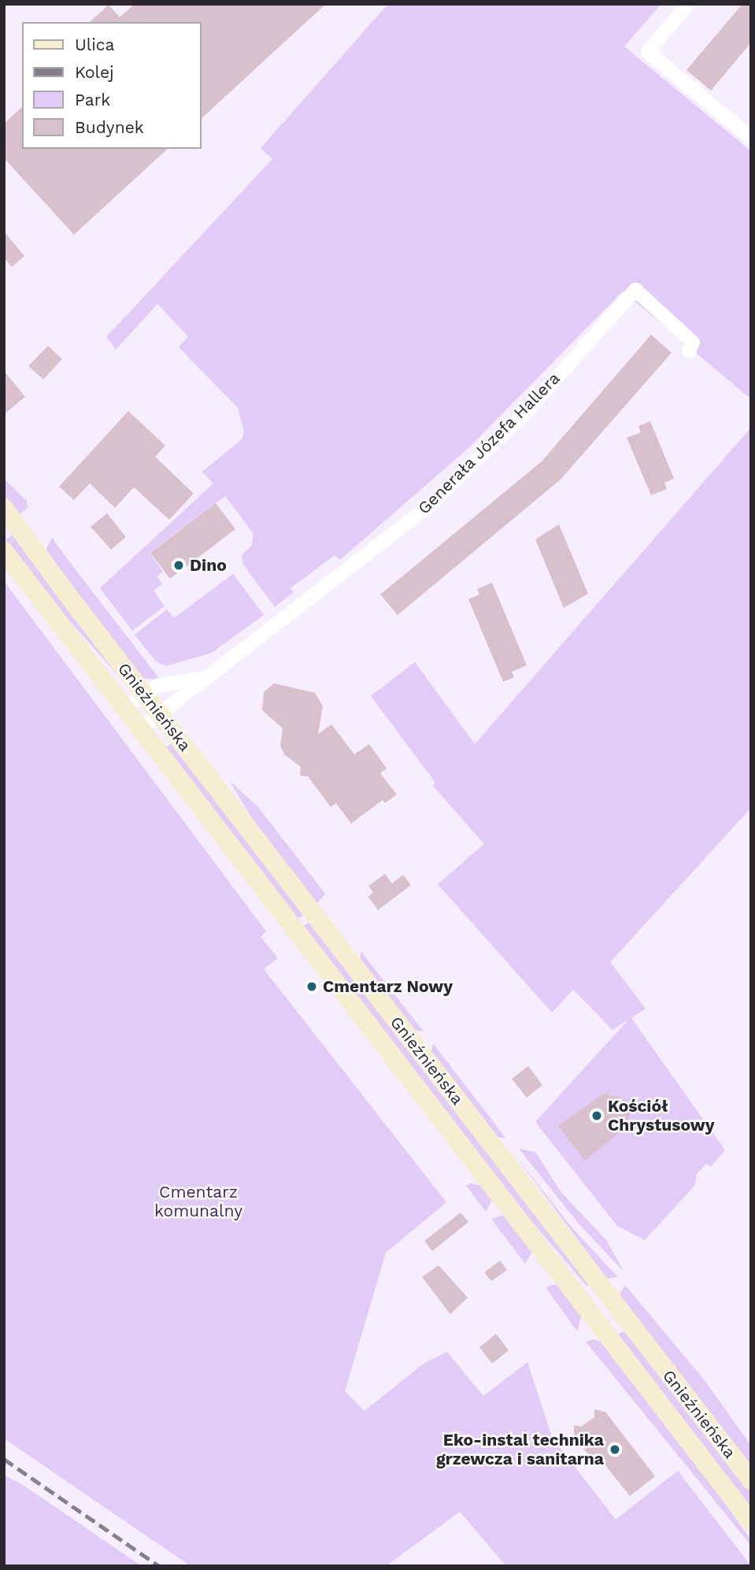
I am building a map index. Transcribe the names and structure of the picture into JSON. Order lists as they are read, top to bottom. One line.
{"streets":{"main road":["Gnieźnieńska"],"street":["Generała Józefa Hallera"]},"crossings":[["Generała Józefa Hallera","Gnieźnieńska"]],"parks":["Cmentarz komunalny"],"places":["Dino","Cmentarz Nowy","Kościół Chrystusowy","Eko-instal technika grzewcza i sanitarna"],"legend":["Ulica","Kolej","Park","Budynek"]}
